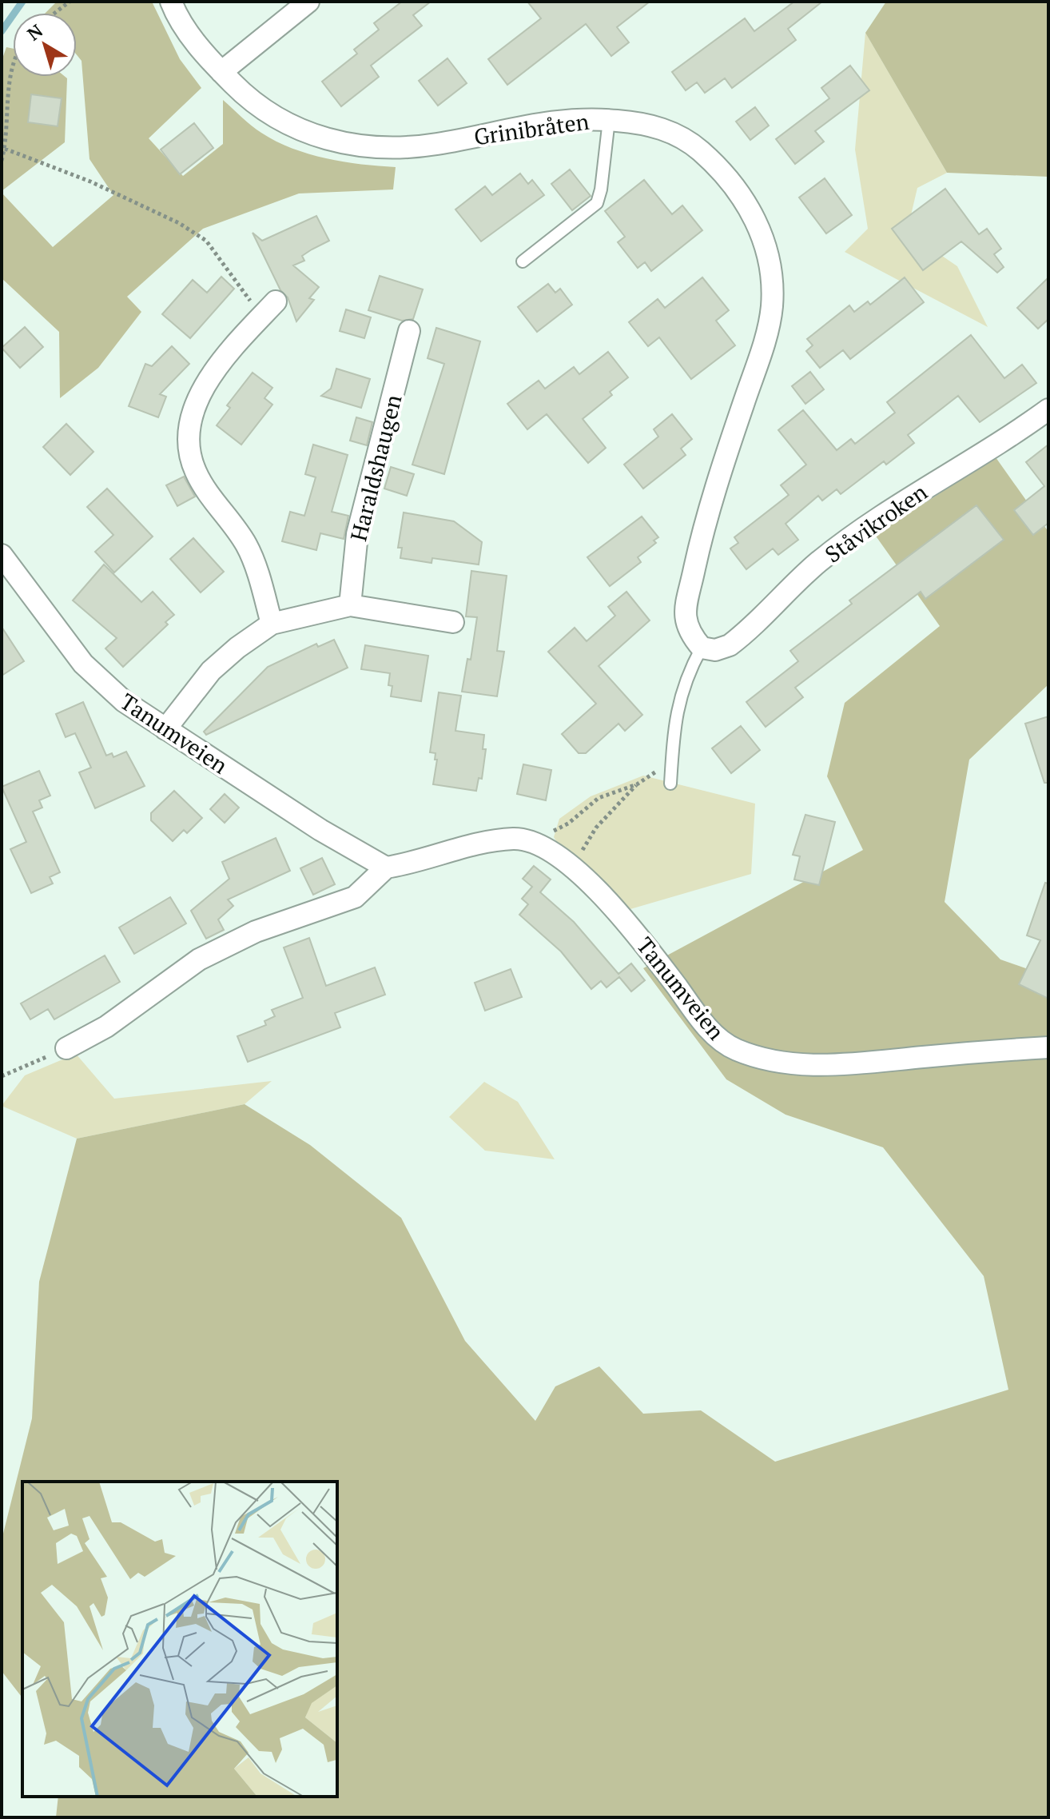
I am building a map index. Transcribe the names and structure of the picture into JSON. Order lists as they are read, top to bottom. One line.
{"streets":{"street":["Grinibråten","Haraldshaugen","Ståvikroken","Tanumveien"]},"crossings":[["Grinibråten","Ståvikroken"]],"north":"top left"}
